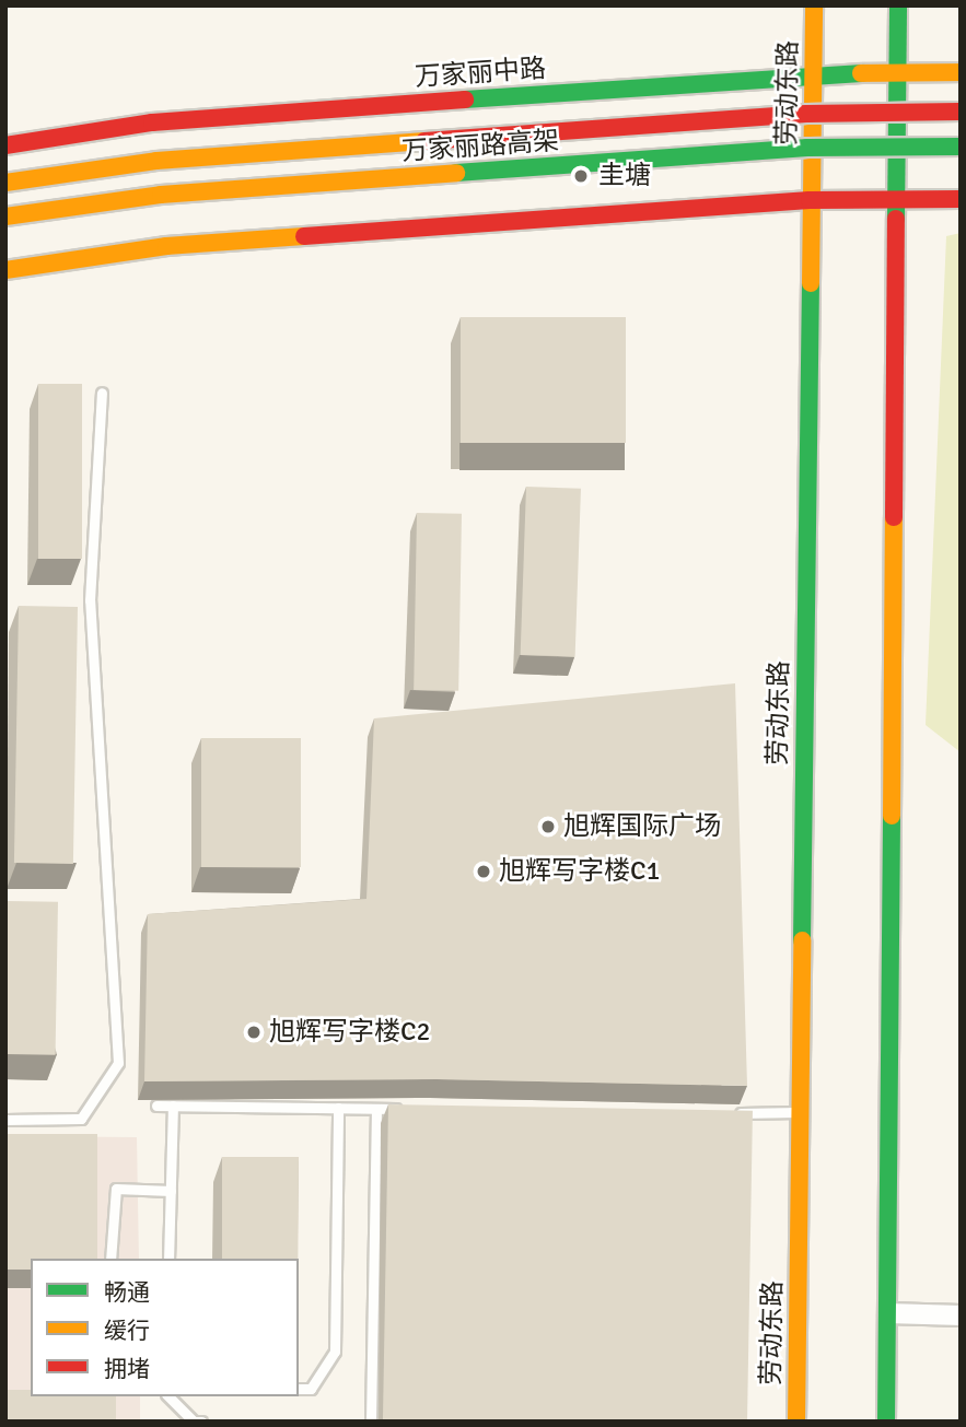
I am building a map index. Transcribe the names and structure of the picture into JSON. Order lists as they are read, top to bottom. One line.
{"streets":{"main road":["万家丽中路","劳动东路","万家丽路高架"]},"crossings":[["万家丽中路","劳动东路"]],"places":["圭塘","旭辉国际广场","旭辉写字楼C1","旭辉写字楼C2"],"legend":["畅通","缓行","拥堵"]}
